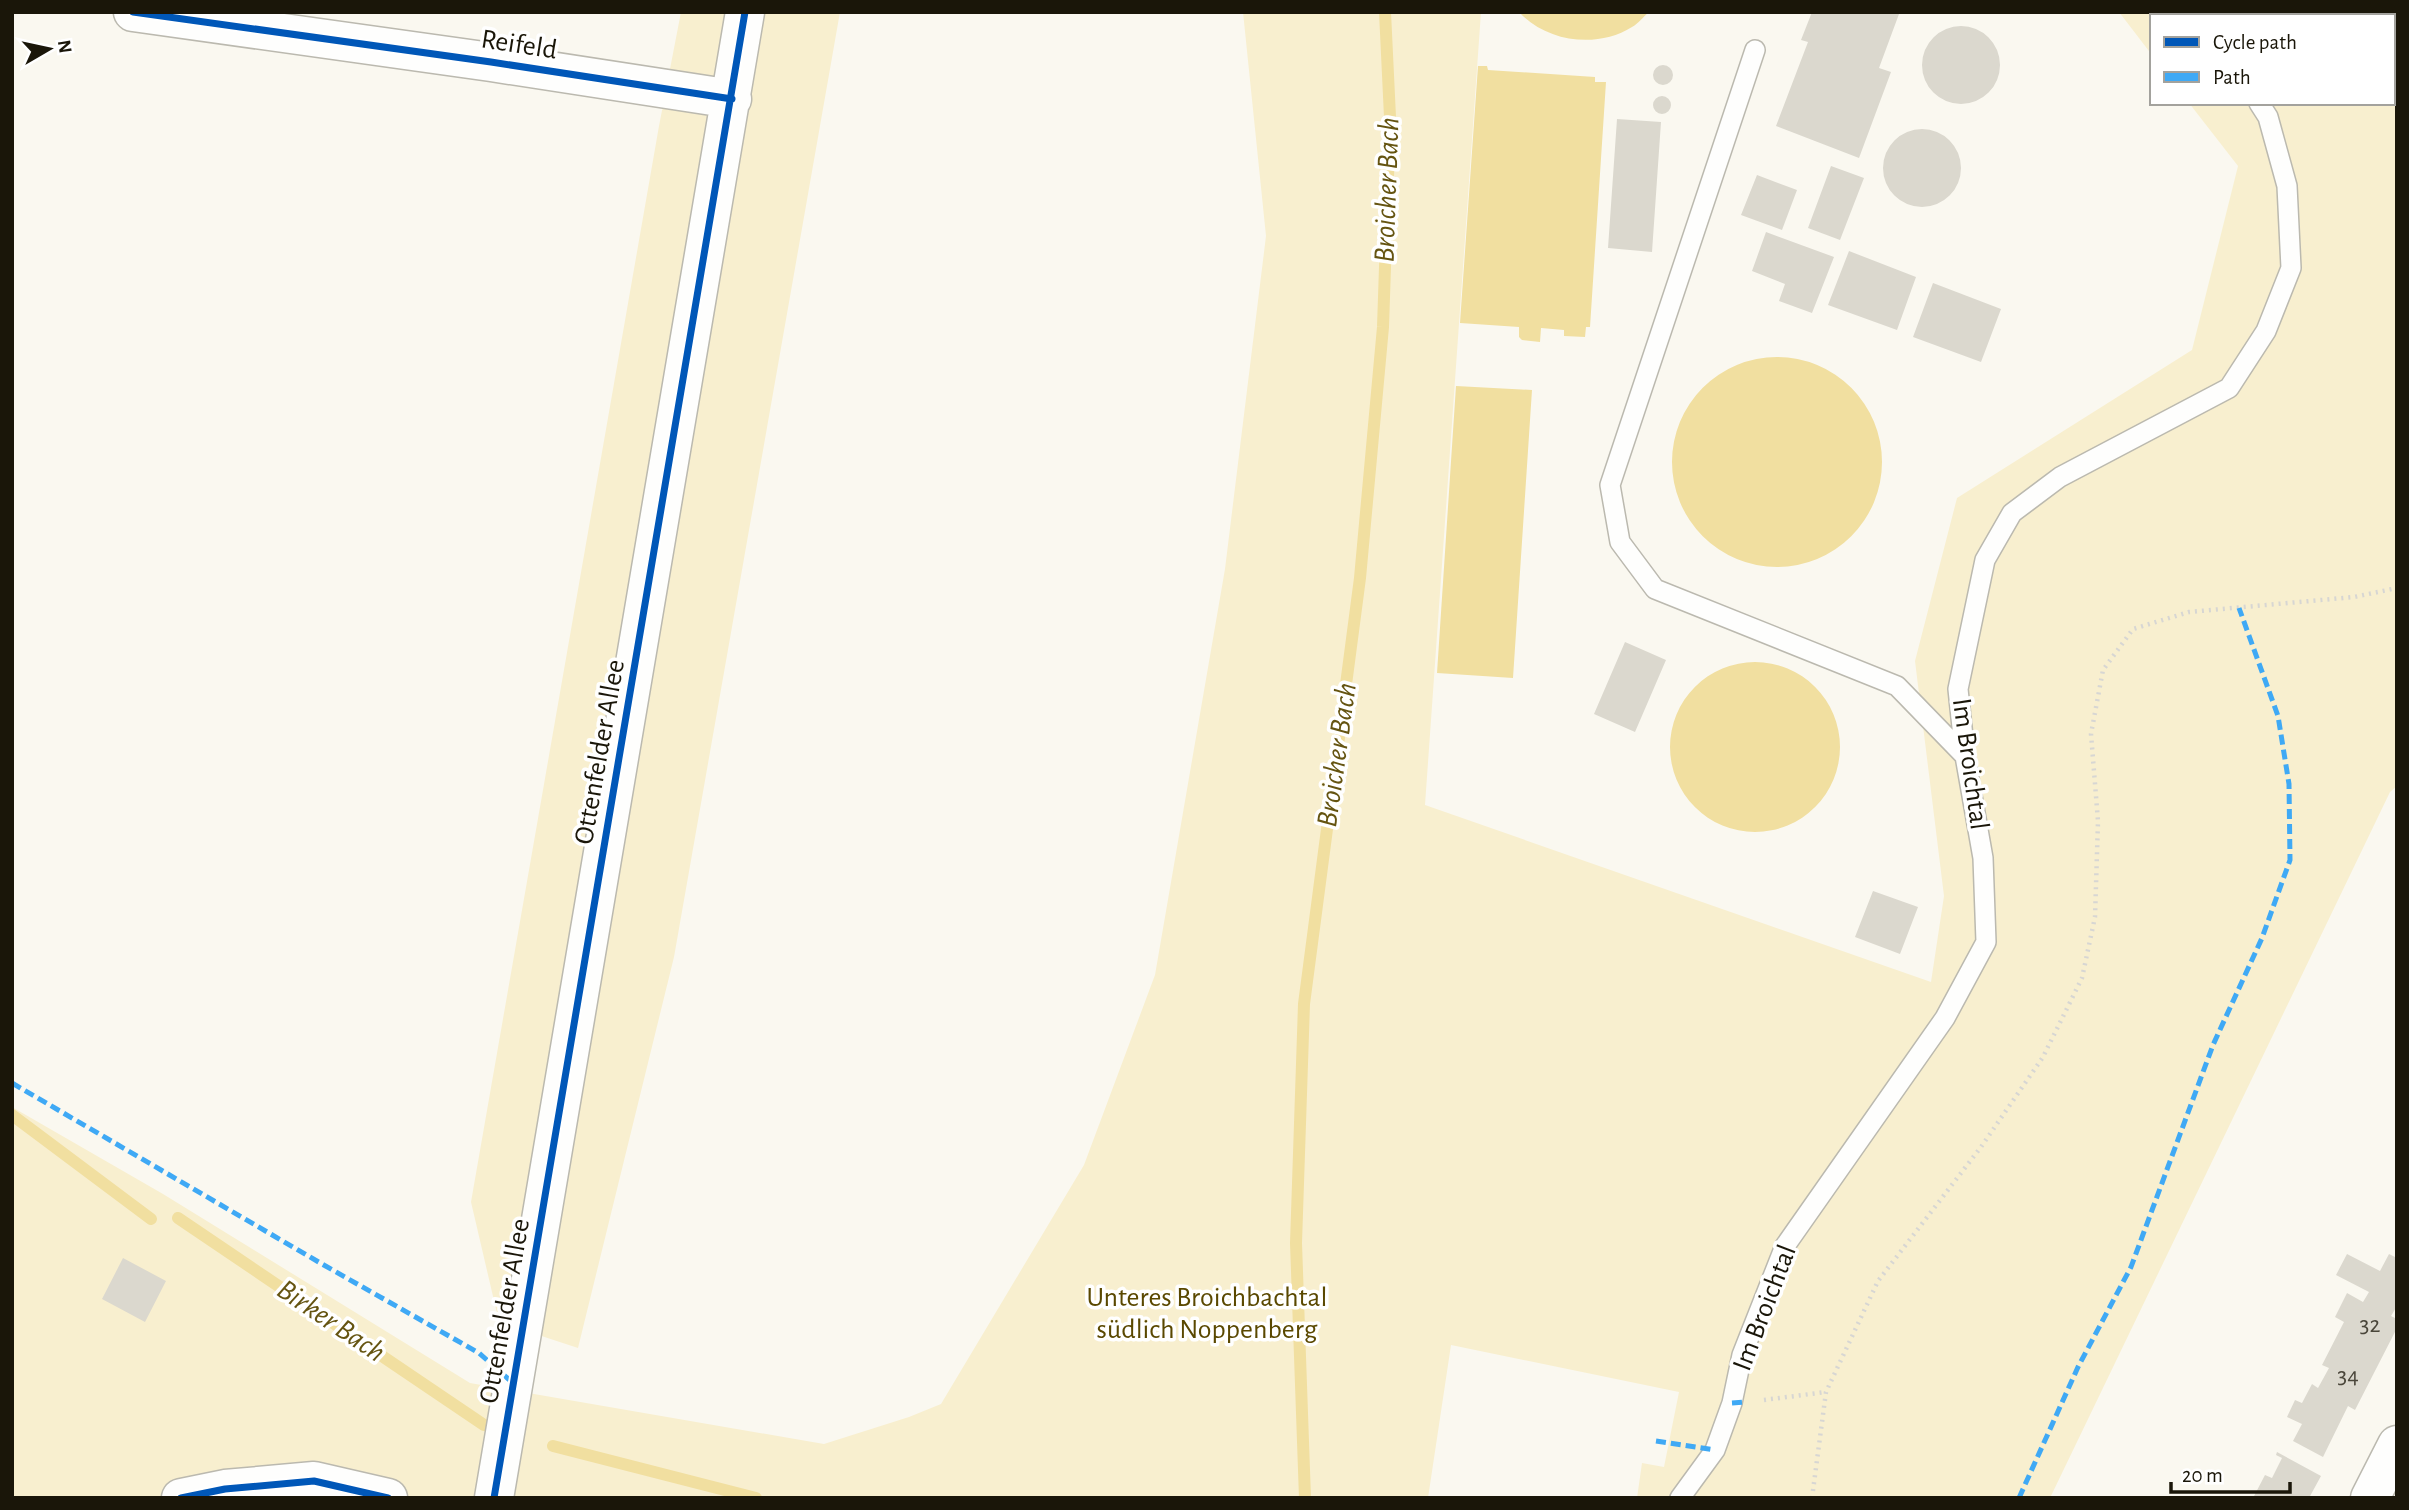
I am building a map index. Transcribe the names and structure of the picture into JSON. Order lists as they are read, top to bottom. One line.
{"streets":{"street":["Reifeld","Ottenfelder Allee"],"lane":["Im Broichtal"]},"crossings":[["Reifeld","Ottenfelder Allee"]],"water":["Broicher Bach","Birker Bach"],"parks":["Unteres Broichbachtal südlich Noppenberg"],"house_numbers":["32","34"],"legend":["Cycle path","Path"],"scale_bar":"20 m","north":"right"}
